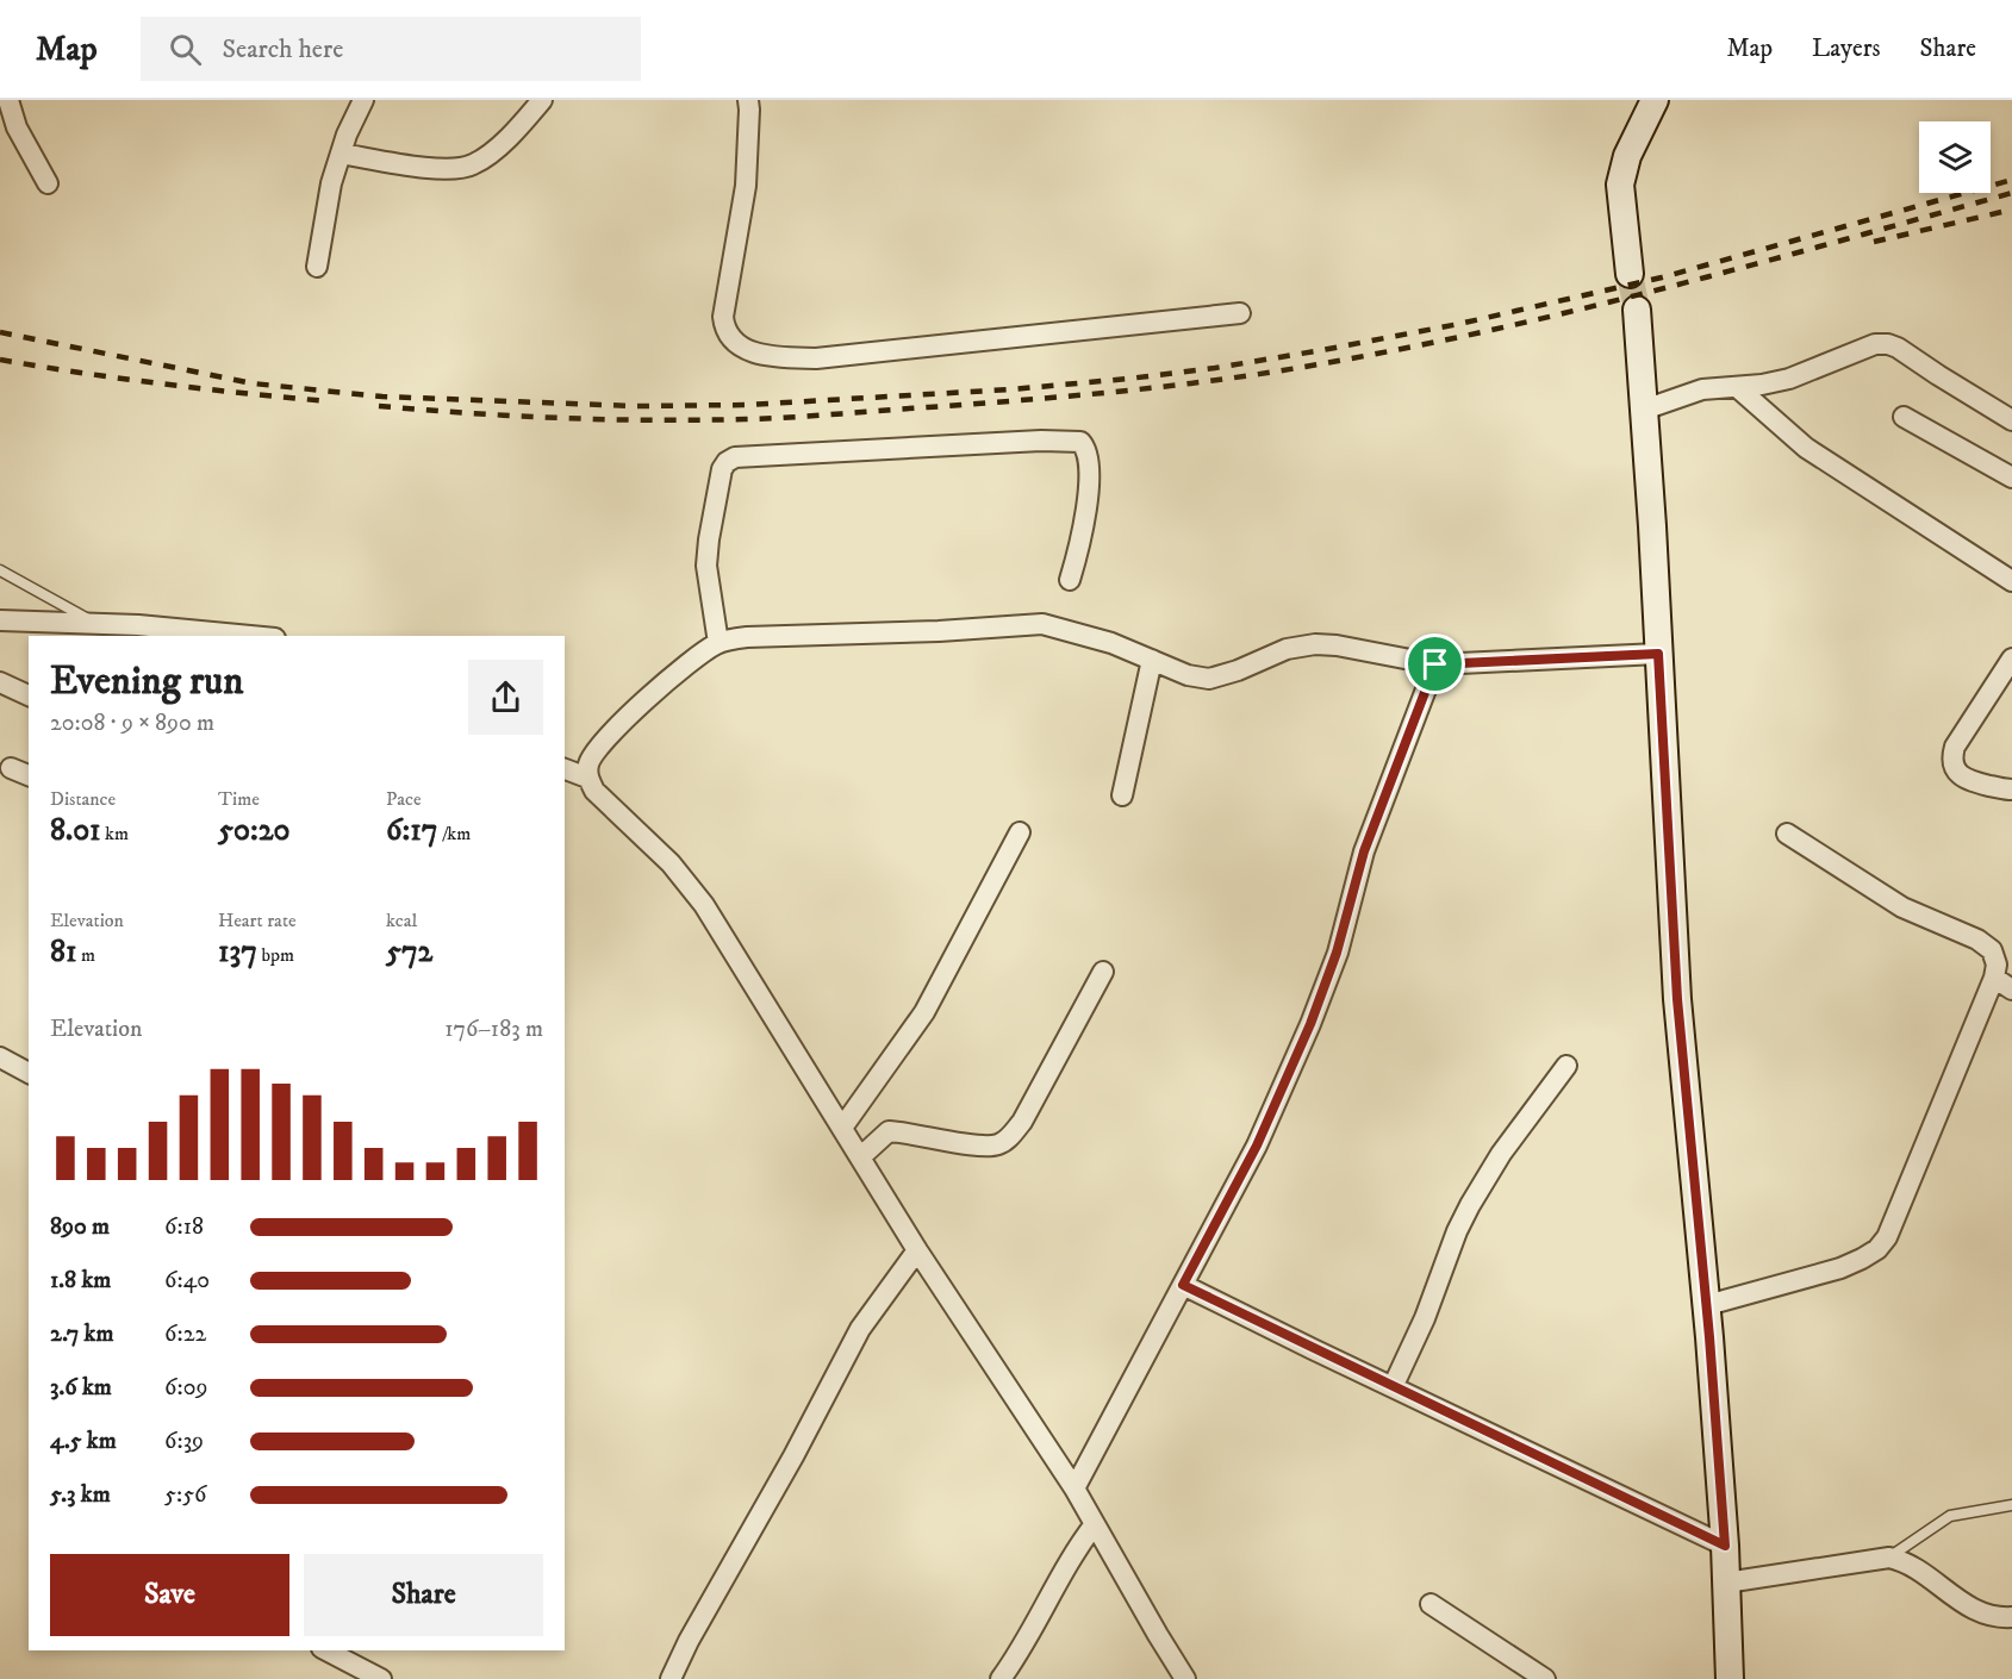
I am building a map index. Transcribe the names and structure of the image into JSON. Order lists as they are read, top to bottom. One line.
{"page":{"header":"Map","search":"Search here","nav":["Map","Layers","Share"],"heading":["Evening run","20:08 · 9 × 890 m"],"stats":[["Distance","8.01 km"],["Time","50:20"],["Pace","6:17 /km"],["Elevation","81 m"],["Heart rate","137 bpm"],["kcal","572"]],"chart":["Elevation","176–183 m"],"list":[{"name":"890 m","note":"6:18"},{"name":"1.8 km","note":"6:40"},{"name":"2.7 km","note":"6:22"},{"name":"3.6 km","note":"6:09"},{"name":"4.5 km","note":"6:39"},{"name":"5.3 km","note":"5:56"}],"buttons":["Save","Share"]}}
